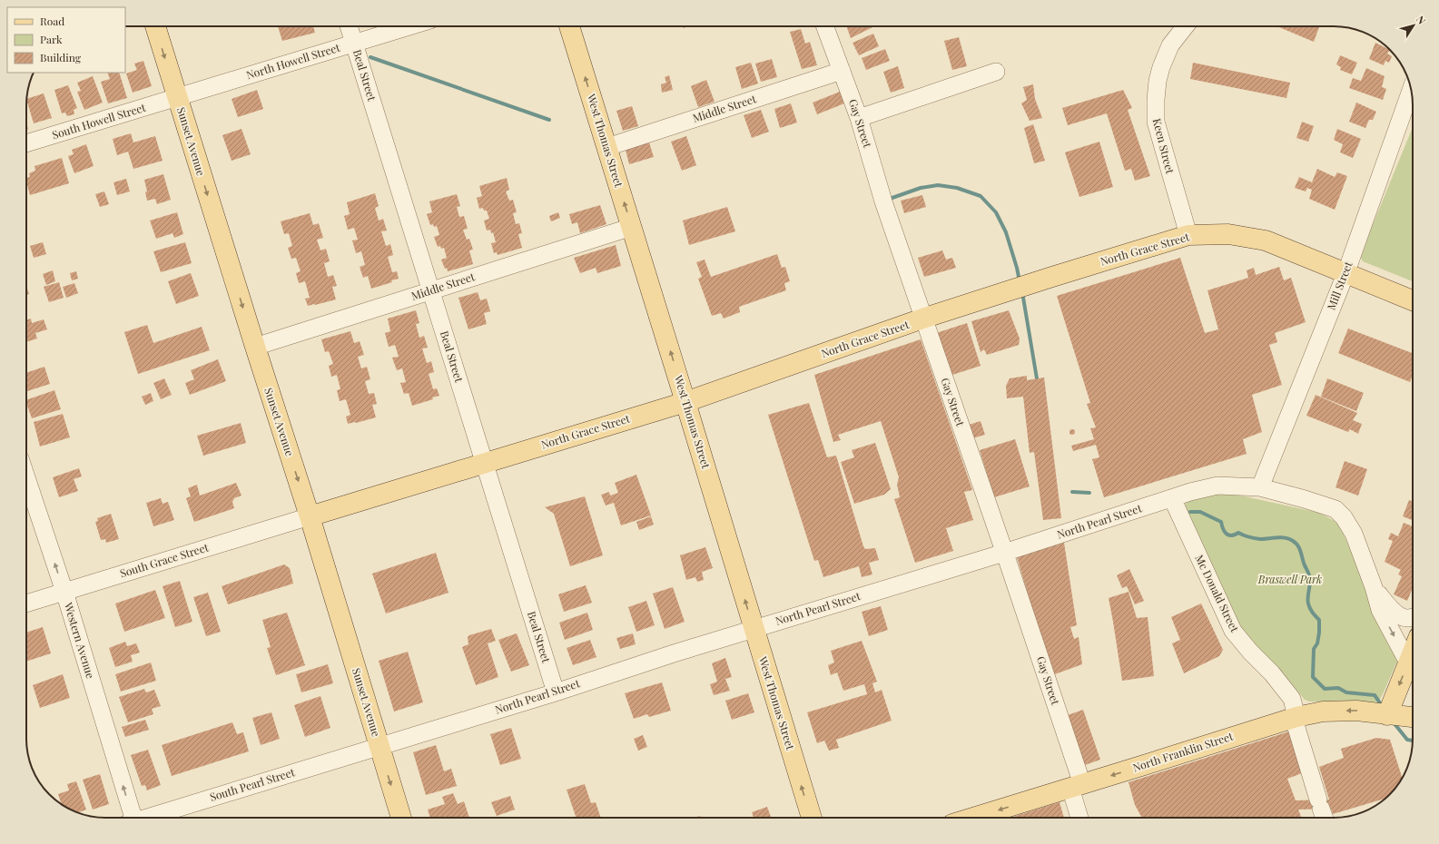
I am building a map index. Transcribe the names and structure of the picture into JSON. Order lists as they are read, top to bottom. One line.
{"streets":{"main road":["West Thomas Street","Sunset Avenue","North Grace Street","North Franklin Street"],"street":["North Howell Street","Beal Street","Middle Street","South Howell Street","Gay Street","Keen Street","Mill Street","North Pearl Street","South Grace Street","Mc Donald Street","Western Avenue","South Pearl Street"]},"crossings":[["North Howell Street","Beal Street"],["North Howell Street","South Howell Street"],["North Howell Street","Sunset Avenue"],["Beal Street","Middle Street"],["Beal Street","North Grace Street"],["Beal Street","North Pearl Street"],["Middle Street","Gay Street"],["Middle Street","West Thomas Street"],["Middle Street","Sunset Avenue"],["South Howell Street","Sunset Avenue"],["Gay Street","North Grace Street"],["Gay Street","North Pearl Street"],["Gay Street","North Franklin Street"],["West Thomas Street","North Grace Street"],["West Thomas Street","North Pearl Street"],["Sunset Avenue","North Grace Street"],["Sunset Avenue","North Pearl Street"],["Sunset Avenue","South Grace Street"],["Sunset Avenue","South Pearl Street"],["Keen Street","North Grace Street"],["North Grace Street","Mill Street"],["North Grace Street","South Grace Street"],["Mill Street","North Pearl Street"],["North Pearl Street","Mc Donald Street"],["North Pearl Street","South Pearl Street"],["South Grace Street","Western Avenue"],["Mc Donald Street","North Franklin Street"]],"one_way":["West Thomas Street","Sunset Avenue","Western Avenue","North Franklin Street"],"parks":["Braswell Park"],"legend":["Road","Park","Building"],"north":"top right"}
